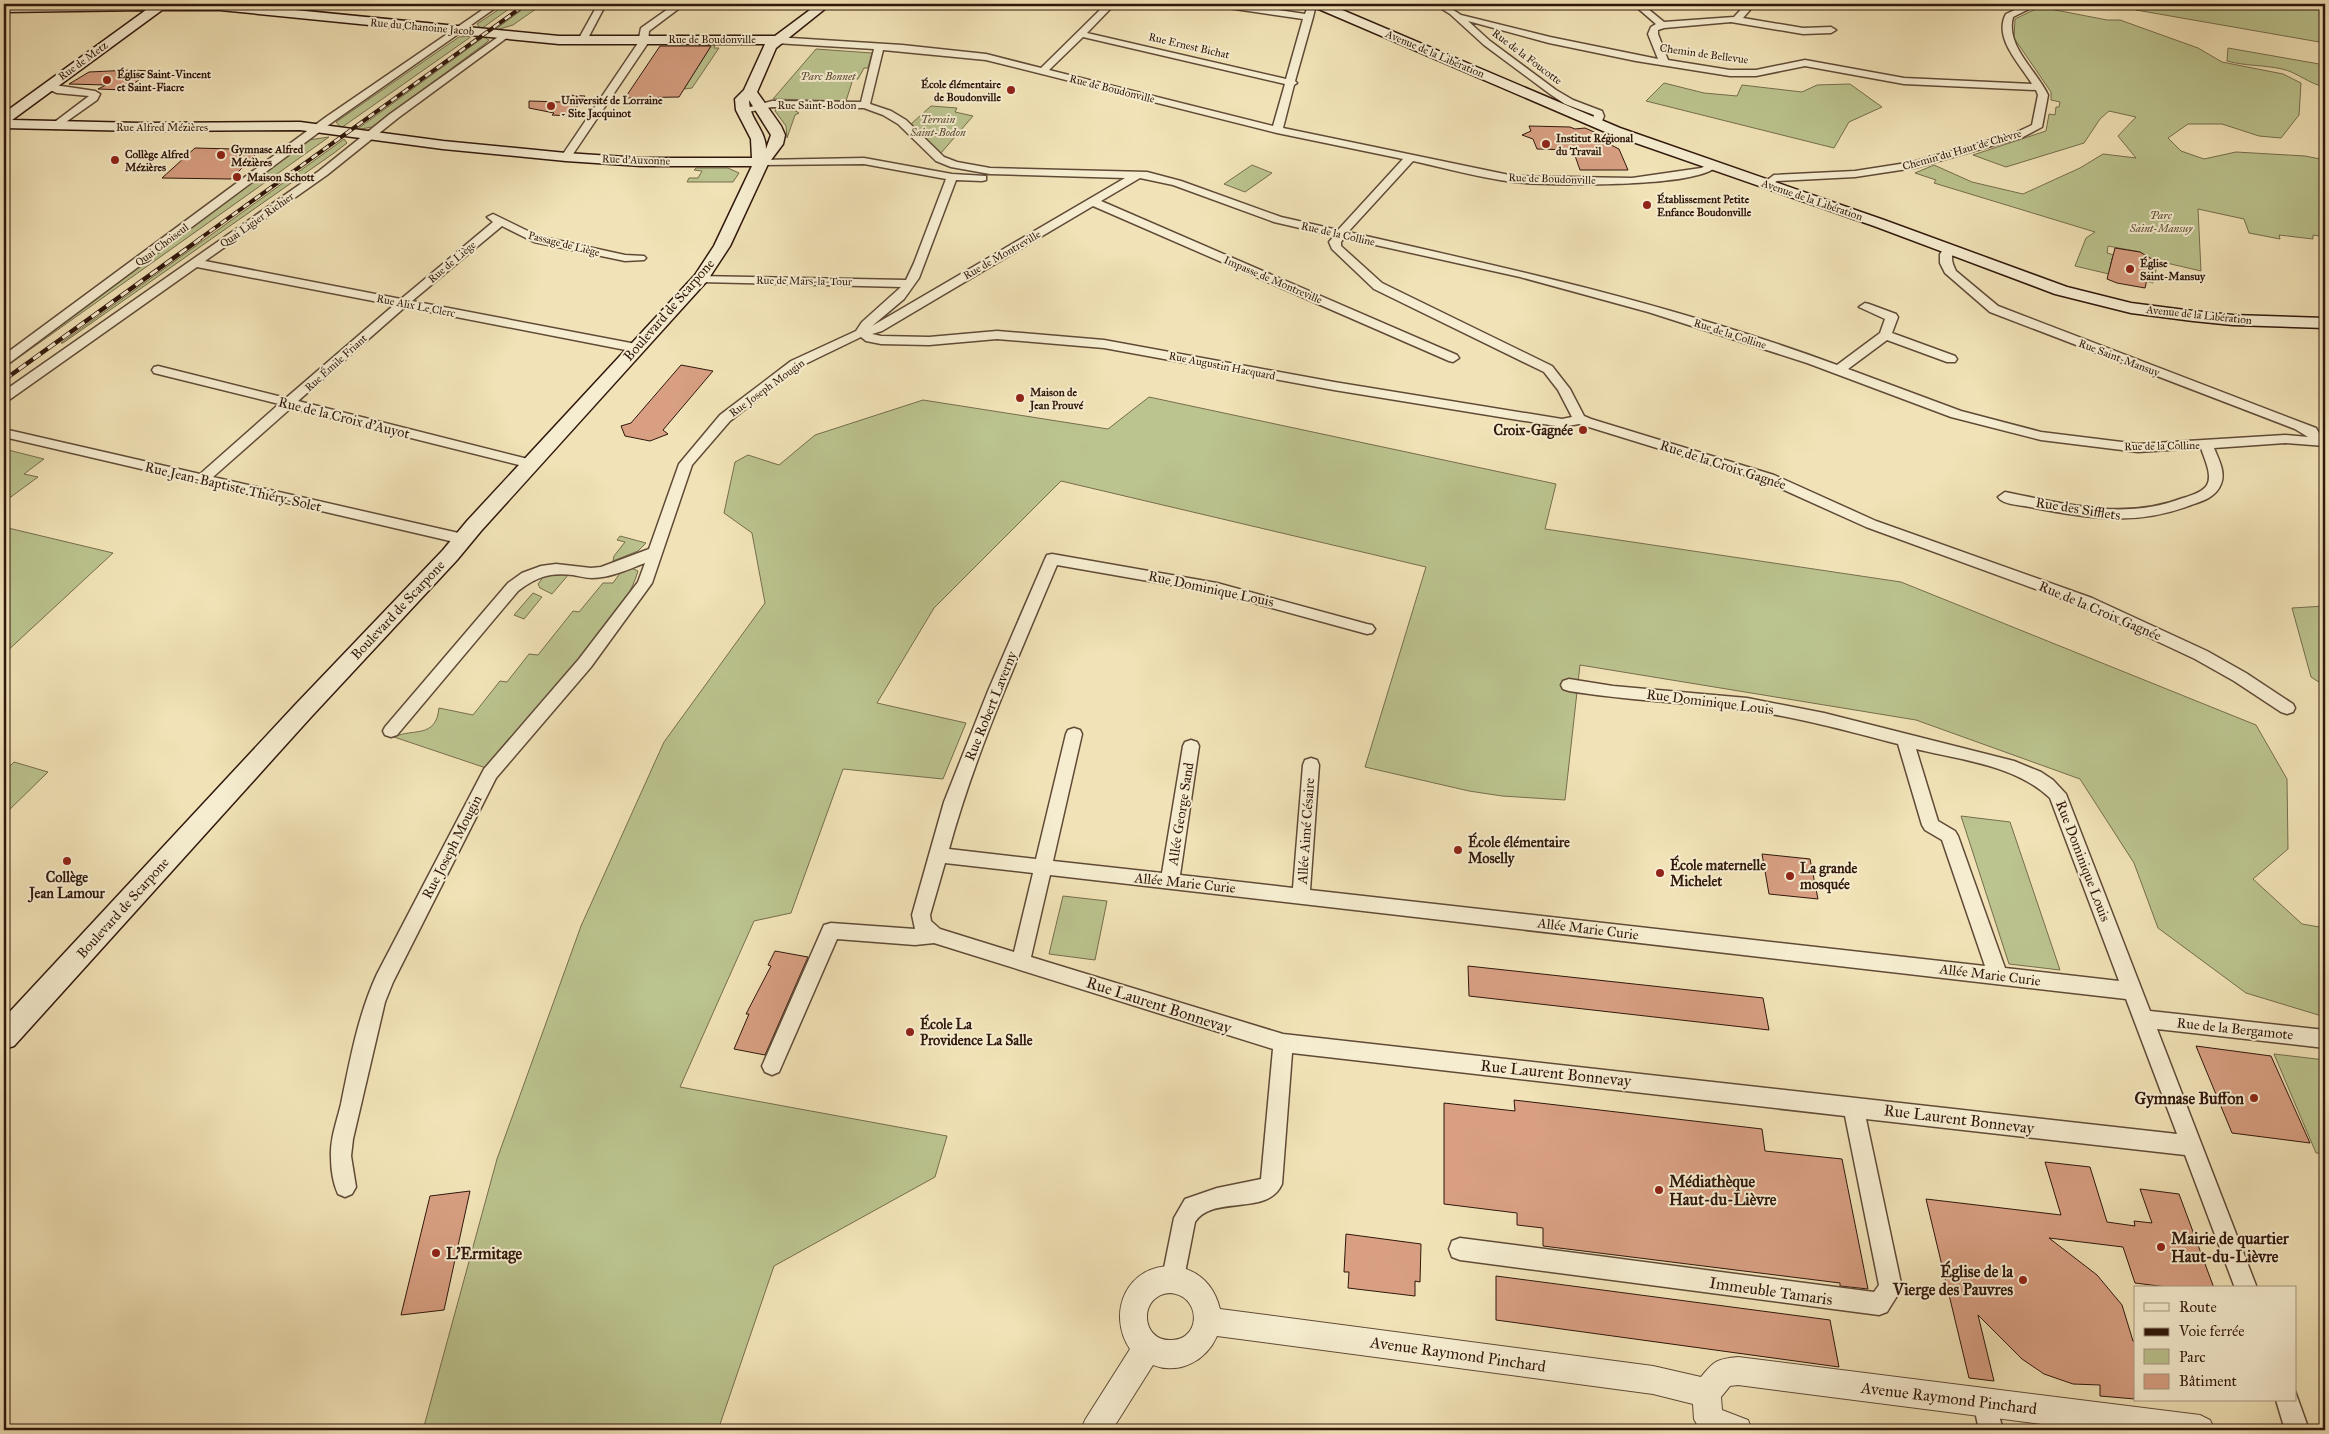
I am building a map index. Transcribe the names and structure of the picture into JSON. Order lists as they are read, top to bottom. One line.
{"streets":{"main road":["Rue du Chanoine Jacob","Rue de Boudonville","Avenue de la Libération","Rue de Metz","Rue Alfred Mézières","Rue d'Auxonne","Boulevard de Scarpone"],"street":["Rue Ernest Bichat","Chemin de Bellevue","Rue de la Foucotte","Rue Saint-Bodon","Chemin du Haut de Chèvre","Quai Ligier Richier","Rue de la Colline","Passage de Liège","Quai Choiseul","Rue de Montreville","Rue de Liège","Impasse de Montreville","Rue de Mars-la-Tour","Rue Alix Le Clerc","Rue Saint-Mansuy","Rue Émile Friant","Rue Augustin Hacquard","Rue Joseph Mougin","Rue de la Croix d'Auyot","Rue de la Croix Gagnée","Rue Jean-Baptiste Thiéry-Solet","Rue des Sifflets","Rue Dominique Louis","Rue Robert Laverny","Allée George Sand","Allée Aimé Césaire","Allée Marie Curie","Rue Laurent Bonnevay","Rue de la Bergamote","Immeuble Tamaris","Avenue Raymond Pinchard"]},"crossings":[["Rue du Chanoine Jacob","Rue de Boudonville"],["Rue du Chanoine Jacob","Rue de Metz"],["Rue du Chanoine Jacob","Quai Ligier Richier"],["Rue de Boudonville","Avenue de la Libération"],["Rue de Boudonville","Quai Ligier Richier"],["Avenue de la Libération","Rue de la Foucotte"],["Avenue de la Libération","Chemin du Haut de Chèvre"],["Avenue de la Libération","Rue Saint-Mansuy"],["Chemin de Bellevue","Rue de la Foucotte"],["Chemin de Bellevue","Chemin du Haut de Chèvre"],["Rue Saint-Bodon","Rue d'Auxonne"],["Rue Saint-Bodon","Rue de la Colline"],["Rue Saint-Bodon","Rue de Montreville"],["Rue Saint-Bodon","Boulevard de Scarpone"],["Rue Saint-Bodon","Rue Joseph Mougin"],["Rue Alfred Mézières","Rue d'Auxonne"],["Rue Alfred Mézières","Quai Choiseul"],["Rue d'Auxonne","Quai Ligier Richier"],["Rue d'Auxonne","Quai Choiseul"],["Rue d'Auxonne","Boulevard de Scarpone"],["Rue d'Auxonne","Rue Joseph Mougin"],["Quai Ligier Richier","Rue Alix Le Clerc"],["Rue de la Colline","Rue de Montreville"],["Rue de la Colline","Rue Saint-Mansuy"],["Rue de la Colline","Rue des Sifflets"],["Passage de Liège","Rue de Liège"],["Rue de Montreville","Impasse de Montreville"],["Rue de Montreville","Rue Augustin Hacquard"],["Rue de Montreville","Rue Joseph Mougin"],["Rue de Liège","Rue Alix Le Clerc"],["Rue de Liège","Rue Émile Friant"],["Rue de Mars-la-Tour","Boulevard de Scarpone"],["Rue de Mars-la-Tour","Rue Joseph Mougin"],["Rue Alix Le Clerc","Boulevard de Scarpone"],["Rue Alix Le Clerc","Rue Émile Friant"],["Boulevard de Scarpone","Rue de la Croix d'Auyot"],["Boulevard de Scarpone","Rue Jean-Baptiste Thiéry-Solet"],["Rue Émile Friant","Rue de la Croix d'Auyot"],["Rue Émile Friant","Rue Jean-Baptiste Thiéry-Solet"],["Rue Augustin Hacquard","Rue Joseph Mougin"],["Rue Augustin Hacquard","Rue de la Croix Gagnée"],["Rue Dominique Louis","Rue Robert Laverny"],["Rue Dominique Louis","Allée Marie Curie"],["Rue Dominique Louis","Rue Laurent Bonnevay"],["Rue Dominique Louis","Rue de la Bergamote"],["Rue Robert Laverny","Allée Marie Curie"],["Rue Robert Laverny","Rue Laurent Bonnevay"],["Allée George Sand","Allée Marie Curie"],["Allée Aimé Césaire","Allée Marie Curie"],["Rue Laurent Bonnevay","Immeuble Tamaris"]],"parks":["Parc Bonnet","Terrain Saint-Bodon","Parc Saint-Mansuy"],"places":["Église Saint-Vincent et Saint-Fiacre","École élémentaire de Boudonville","Université de Lorraine - Site Jacquinot","Institut Régional du Travail","Gymnase Alfred Mézières","Collège Alfred Mézières","Maison Schott","Établissement Petite Enfance Boudonville","Église Saint-Mansuy","Maison de Jean Prouvé","Croix-Gagnée","École élémentaire Moselly","Collège Jean Lamour","École maternelle Michelet","La grande mosquée","École La Providence La Salle","Gymnase Buffon","Médiathèque Haut-du-Lièvre","Mairie de quartier Haut-du-Lièvre","L’Ermitage","Église de la Vierge des Pauvres"],"legend":["Route","Voie ferrée","Parc","Bâtiment"]}
